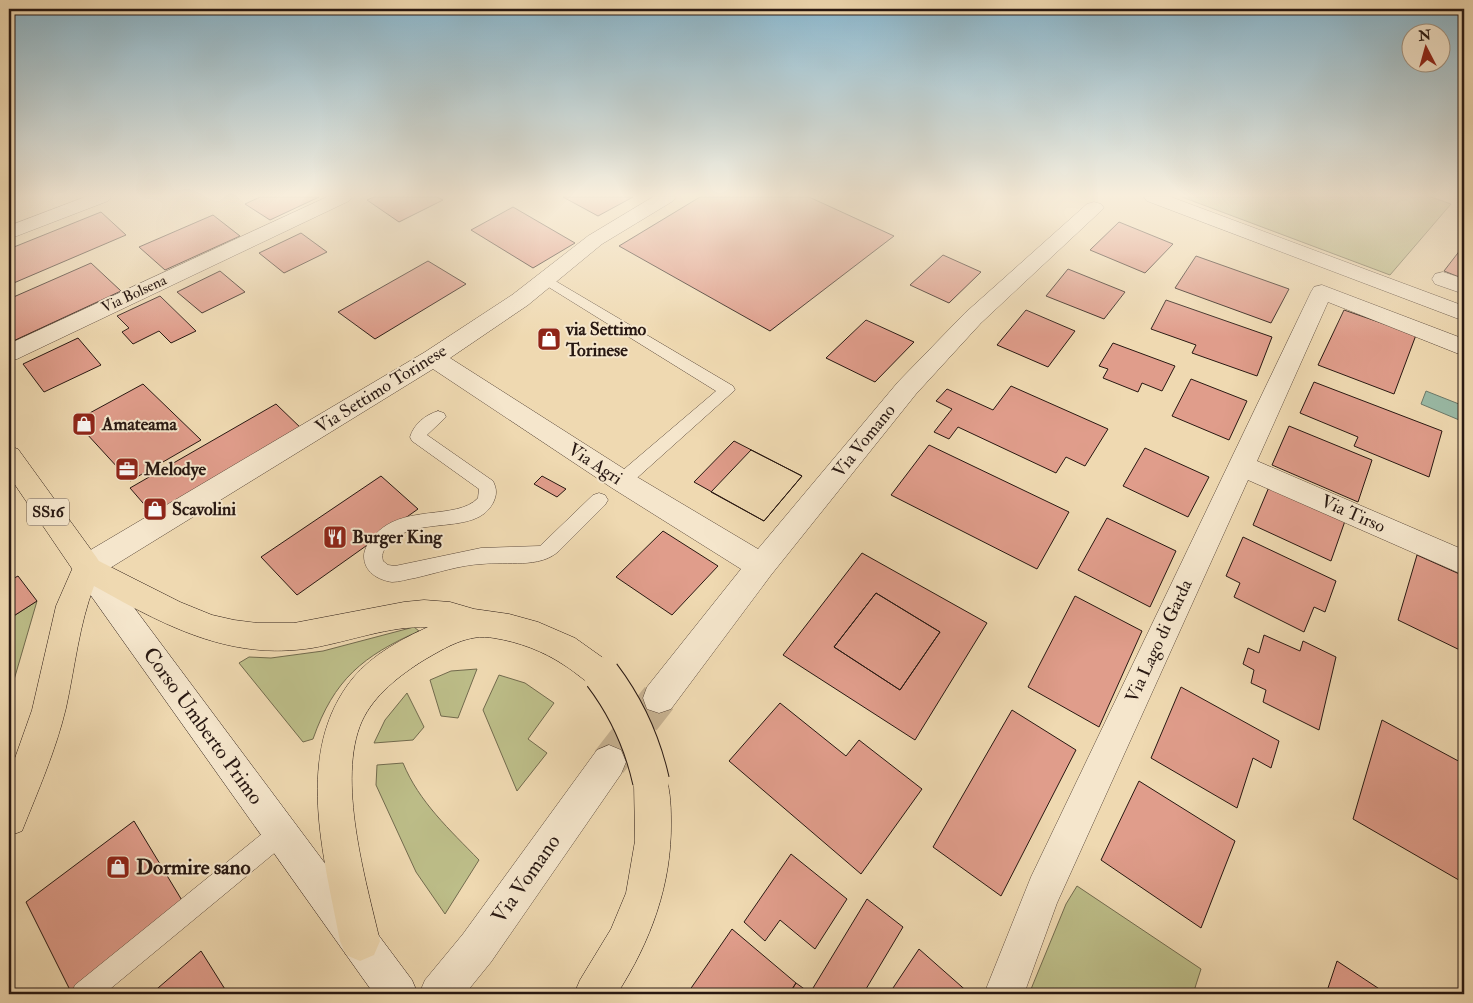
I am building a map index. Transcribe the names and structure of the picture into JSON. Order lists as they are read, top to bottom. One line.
{"streets":{"main road":["SS16","Corso Umberto Primo"],"street":["Via Bolsena","Via Settimo Torinese","Via Vomano","Via Agri","Via Tirso","Via Lago di Garda"]},"crossings":[["Via Settimo Torinese","Via Agri"],["Via Settimo Torinese","Corso Umberto Primo"],["Via Vomano","Via Agri"],["Via Tirso","Via Lago di Garda"]],"places":{"shop":["via Settimo Torinese","Amateama","Scavolini","Dormire sano"],"office":["Melodye"],"restaurant":["Burger King"]},"north":"top"}
